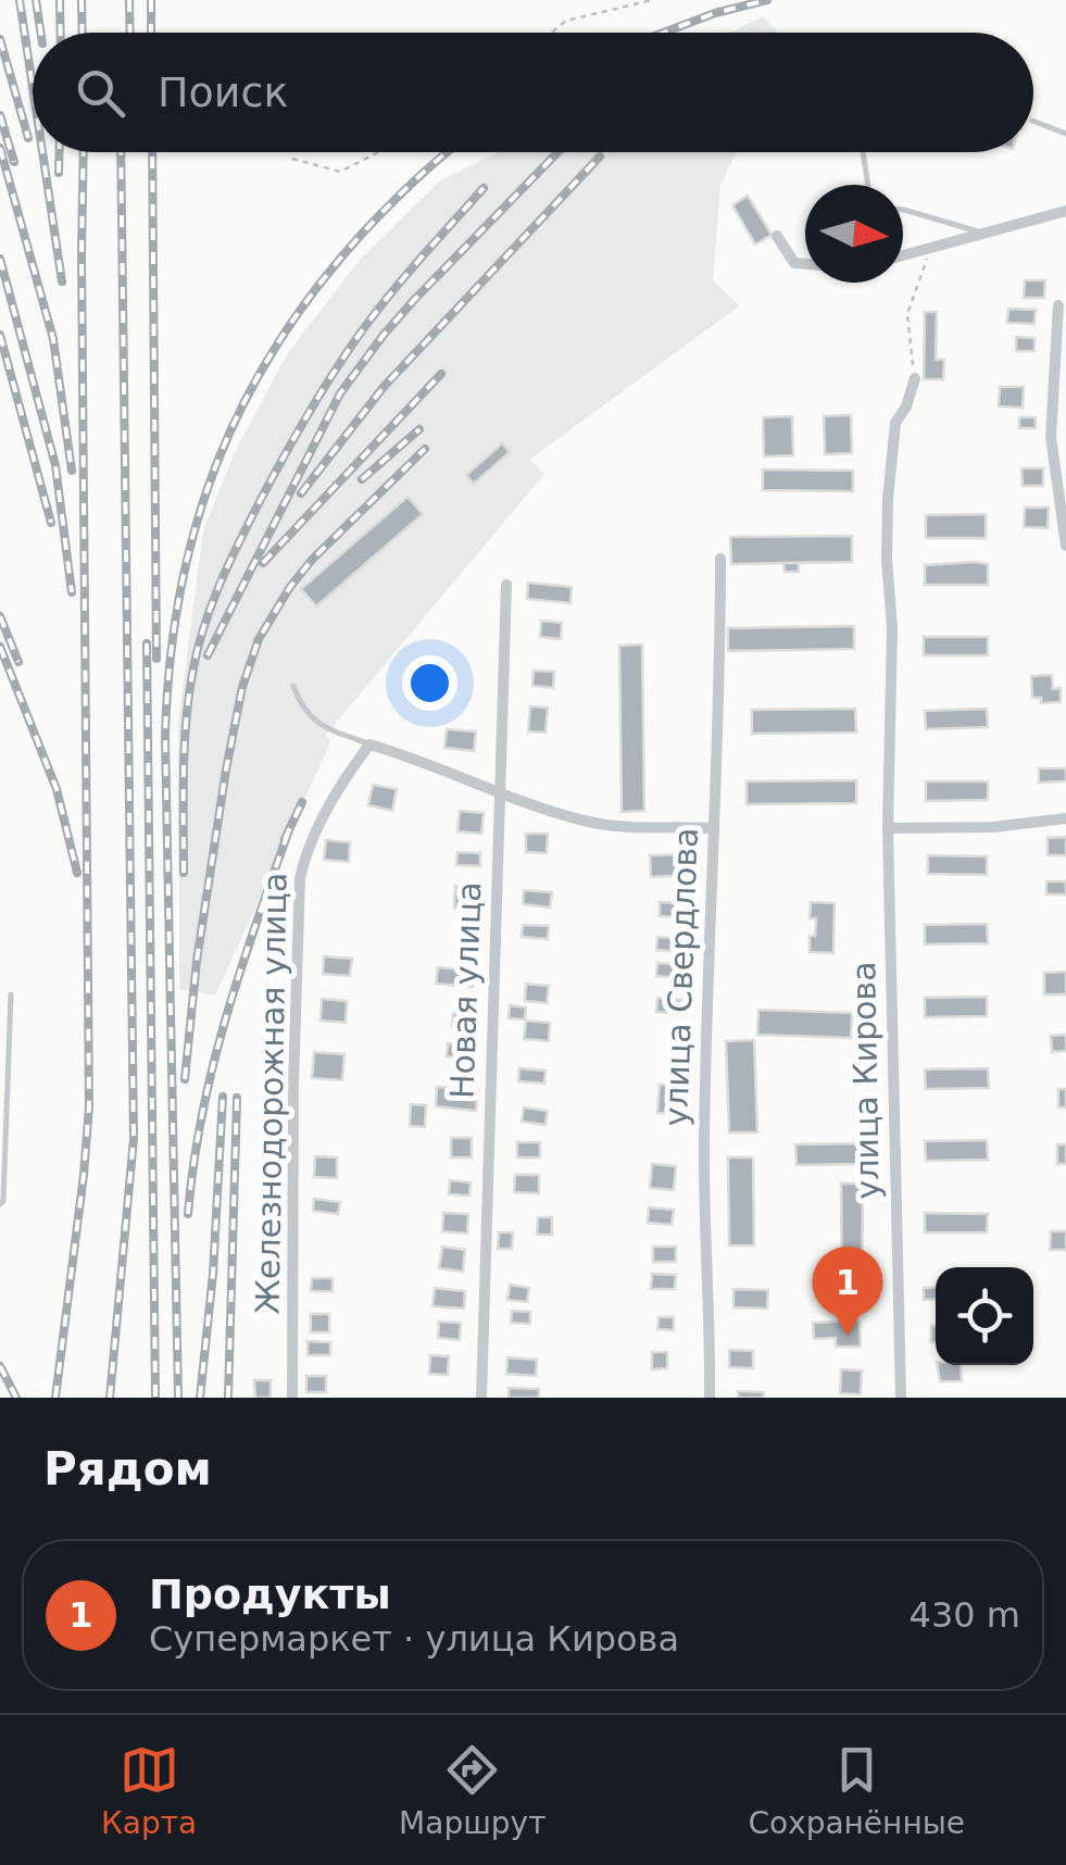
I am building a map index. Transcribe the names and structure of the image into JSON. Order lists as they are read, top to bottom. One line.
{"streets":{"street":["улица Свердлова","Новая улица","улица Кирова","Железнодорожная улица"]},"north":"right","page":{"search":"Поиск","pins":"1","heading":"Рядом","list":[{"mark":"1","name":"Продукты","note":"Супермаркет · улица Кирова","value":"430 m"}],"nav":["Карта","Маршрут","Сохранённые"]}}
